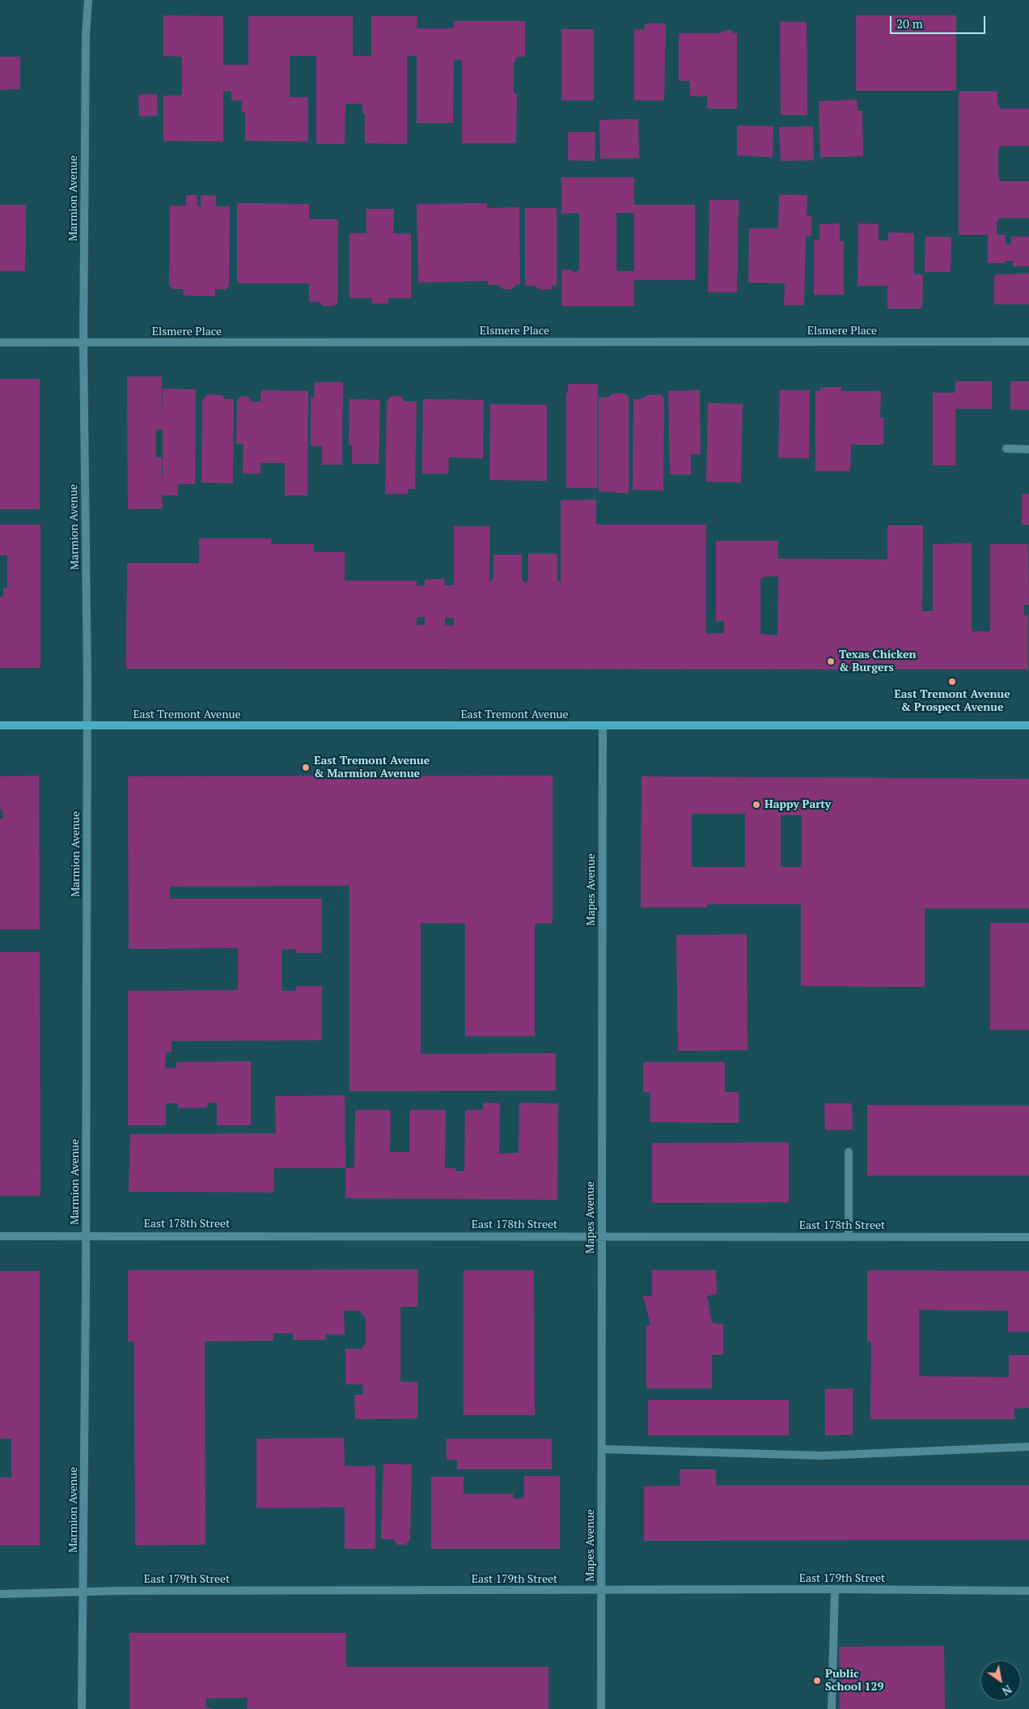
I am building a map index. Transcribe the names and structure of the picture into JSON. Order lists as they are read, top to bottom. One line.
{"streets":{"main road":["East Tremont Avenue"],"street":["Marmion Avenue","Elsmere Place","Mapes Avenue","East 178th Street","East 179th Street"]},"crossings":[["Marmion Avenue","Elsmere Place"],["Marmion Avenue","East Tremont Avenue"],["Marmion Avenue","East 178th Street"],["Marmion Avenue","East 179th Street"],["East Tremont Avenue","Mapes Avenue"],["Mapes Avenue","East 178th Street"],["Mapes Avenue","East 179th Street"]],"places":["Texas Chicken & Burgers","East Tremont Avenue & Prospect Avenue","East Tremont Avenue & Marmion Avenue","Happy Party","Public School 129"],"scale_bar":"20 m","north":"bottom right"}
